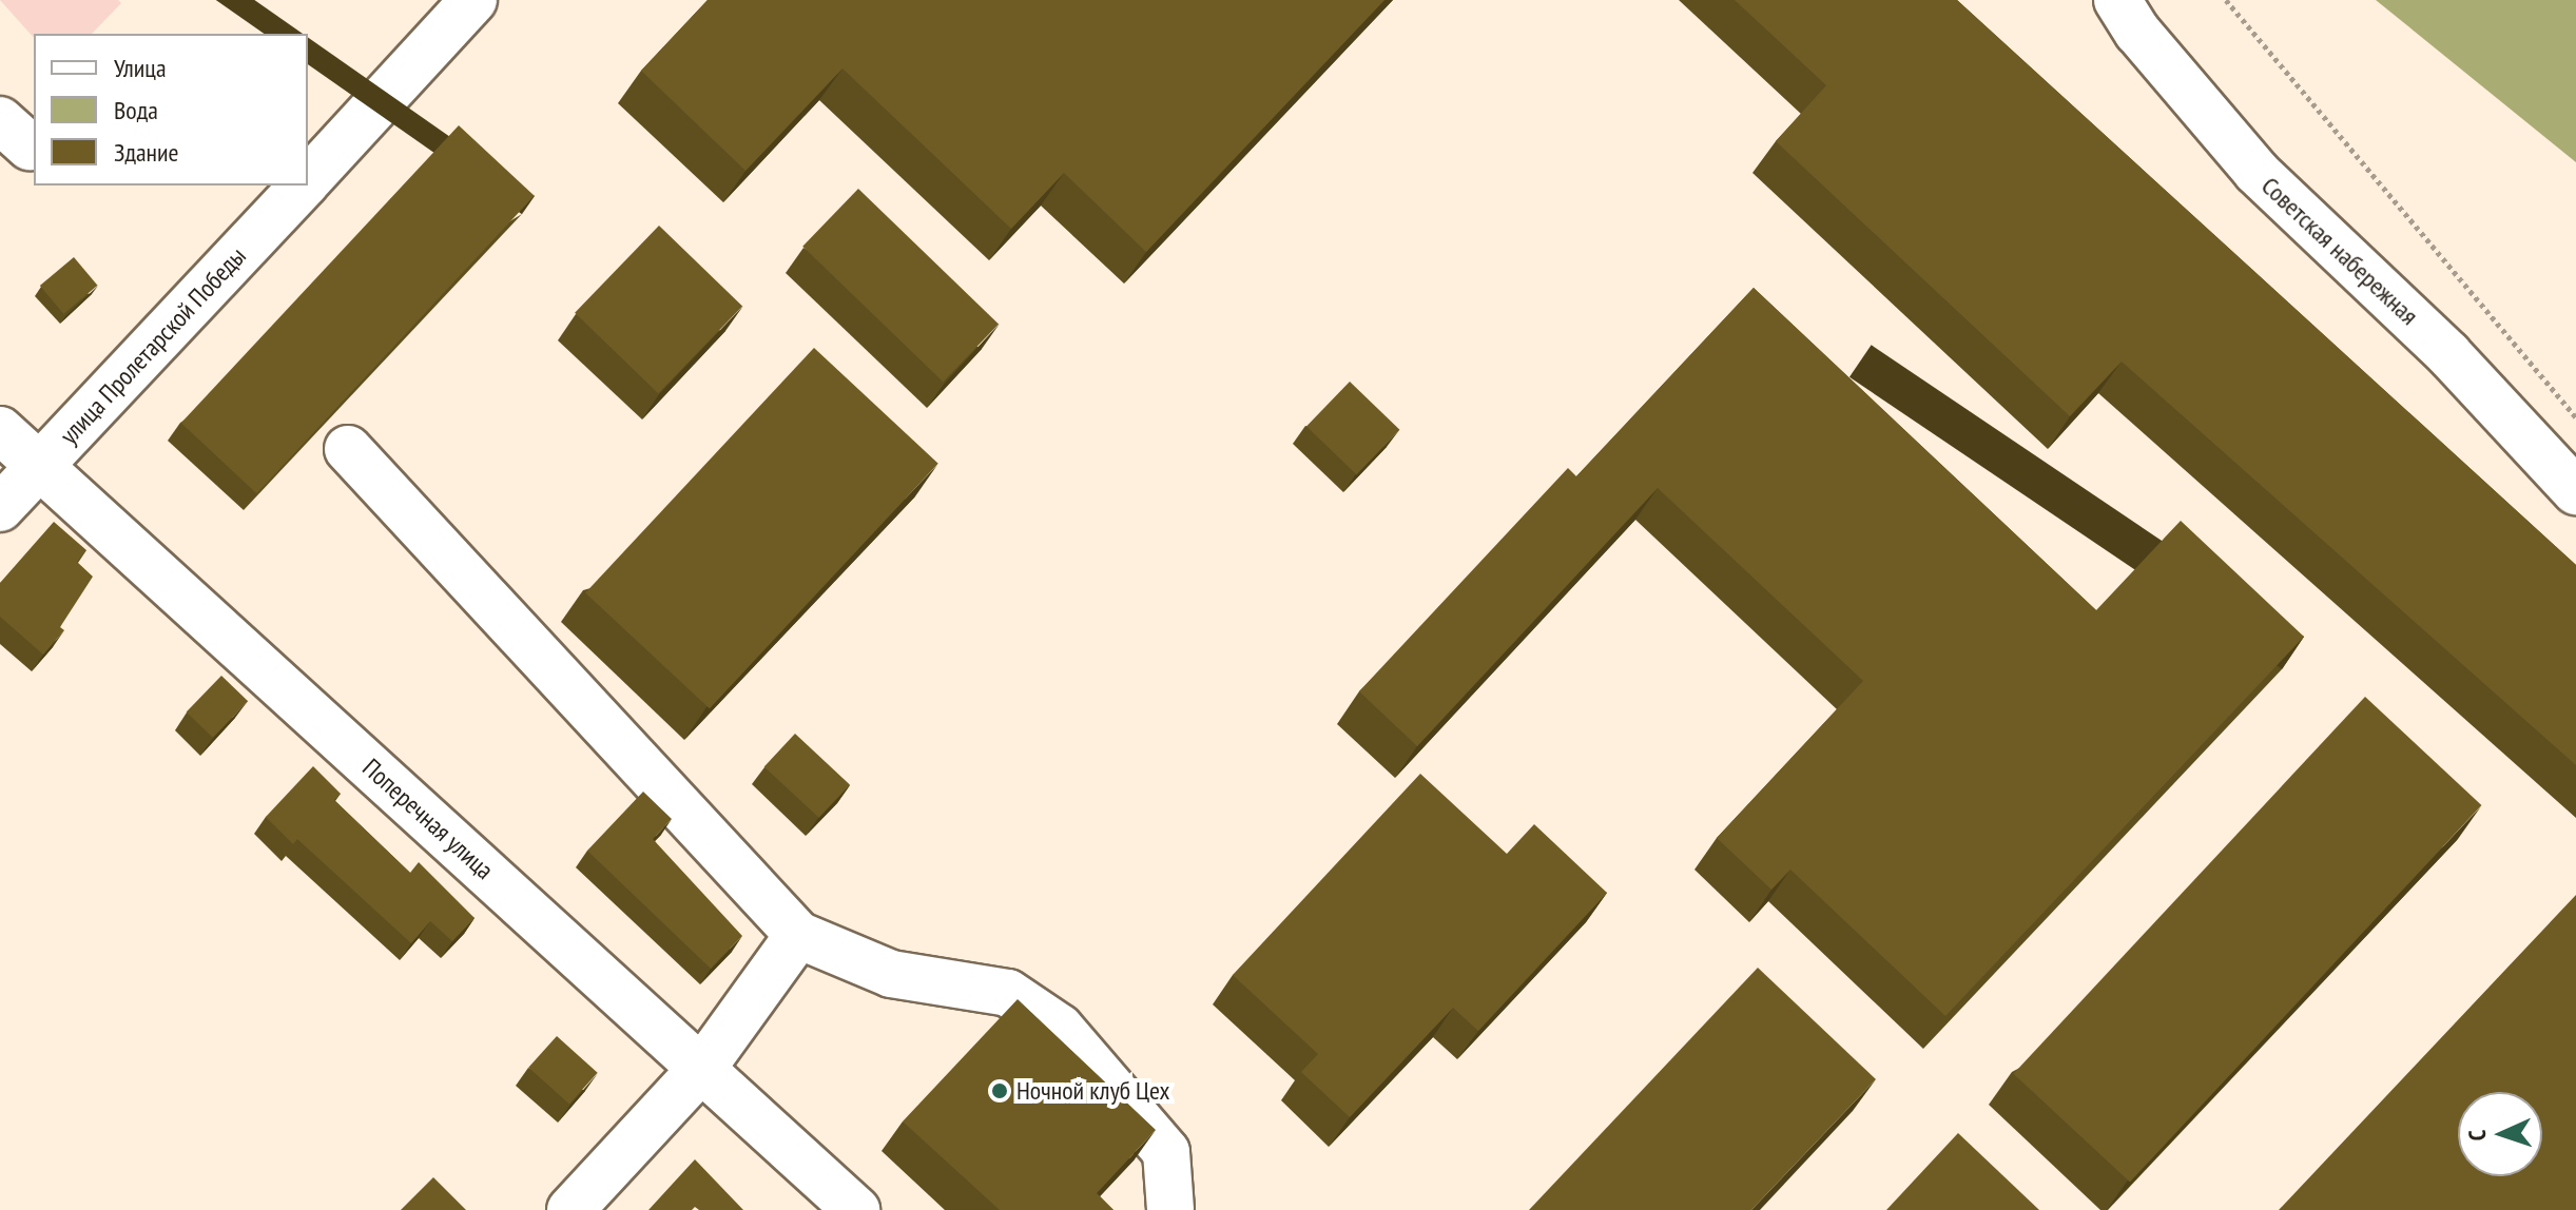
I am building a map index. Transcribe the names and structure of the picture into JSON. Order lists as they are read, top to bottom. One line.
{"streets":{"street":["Советская набережная","улица Пролетарской Победы","Поперечная улица"]},"crossings":[["улица Пролетарской Победы","Поперечная улица"]],"places":["Ночной клуб Цех"],"legend":["Улица","Вода","Здание"],"north":"left"}
